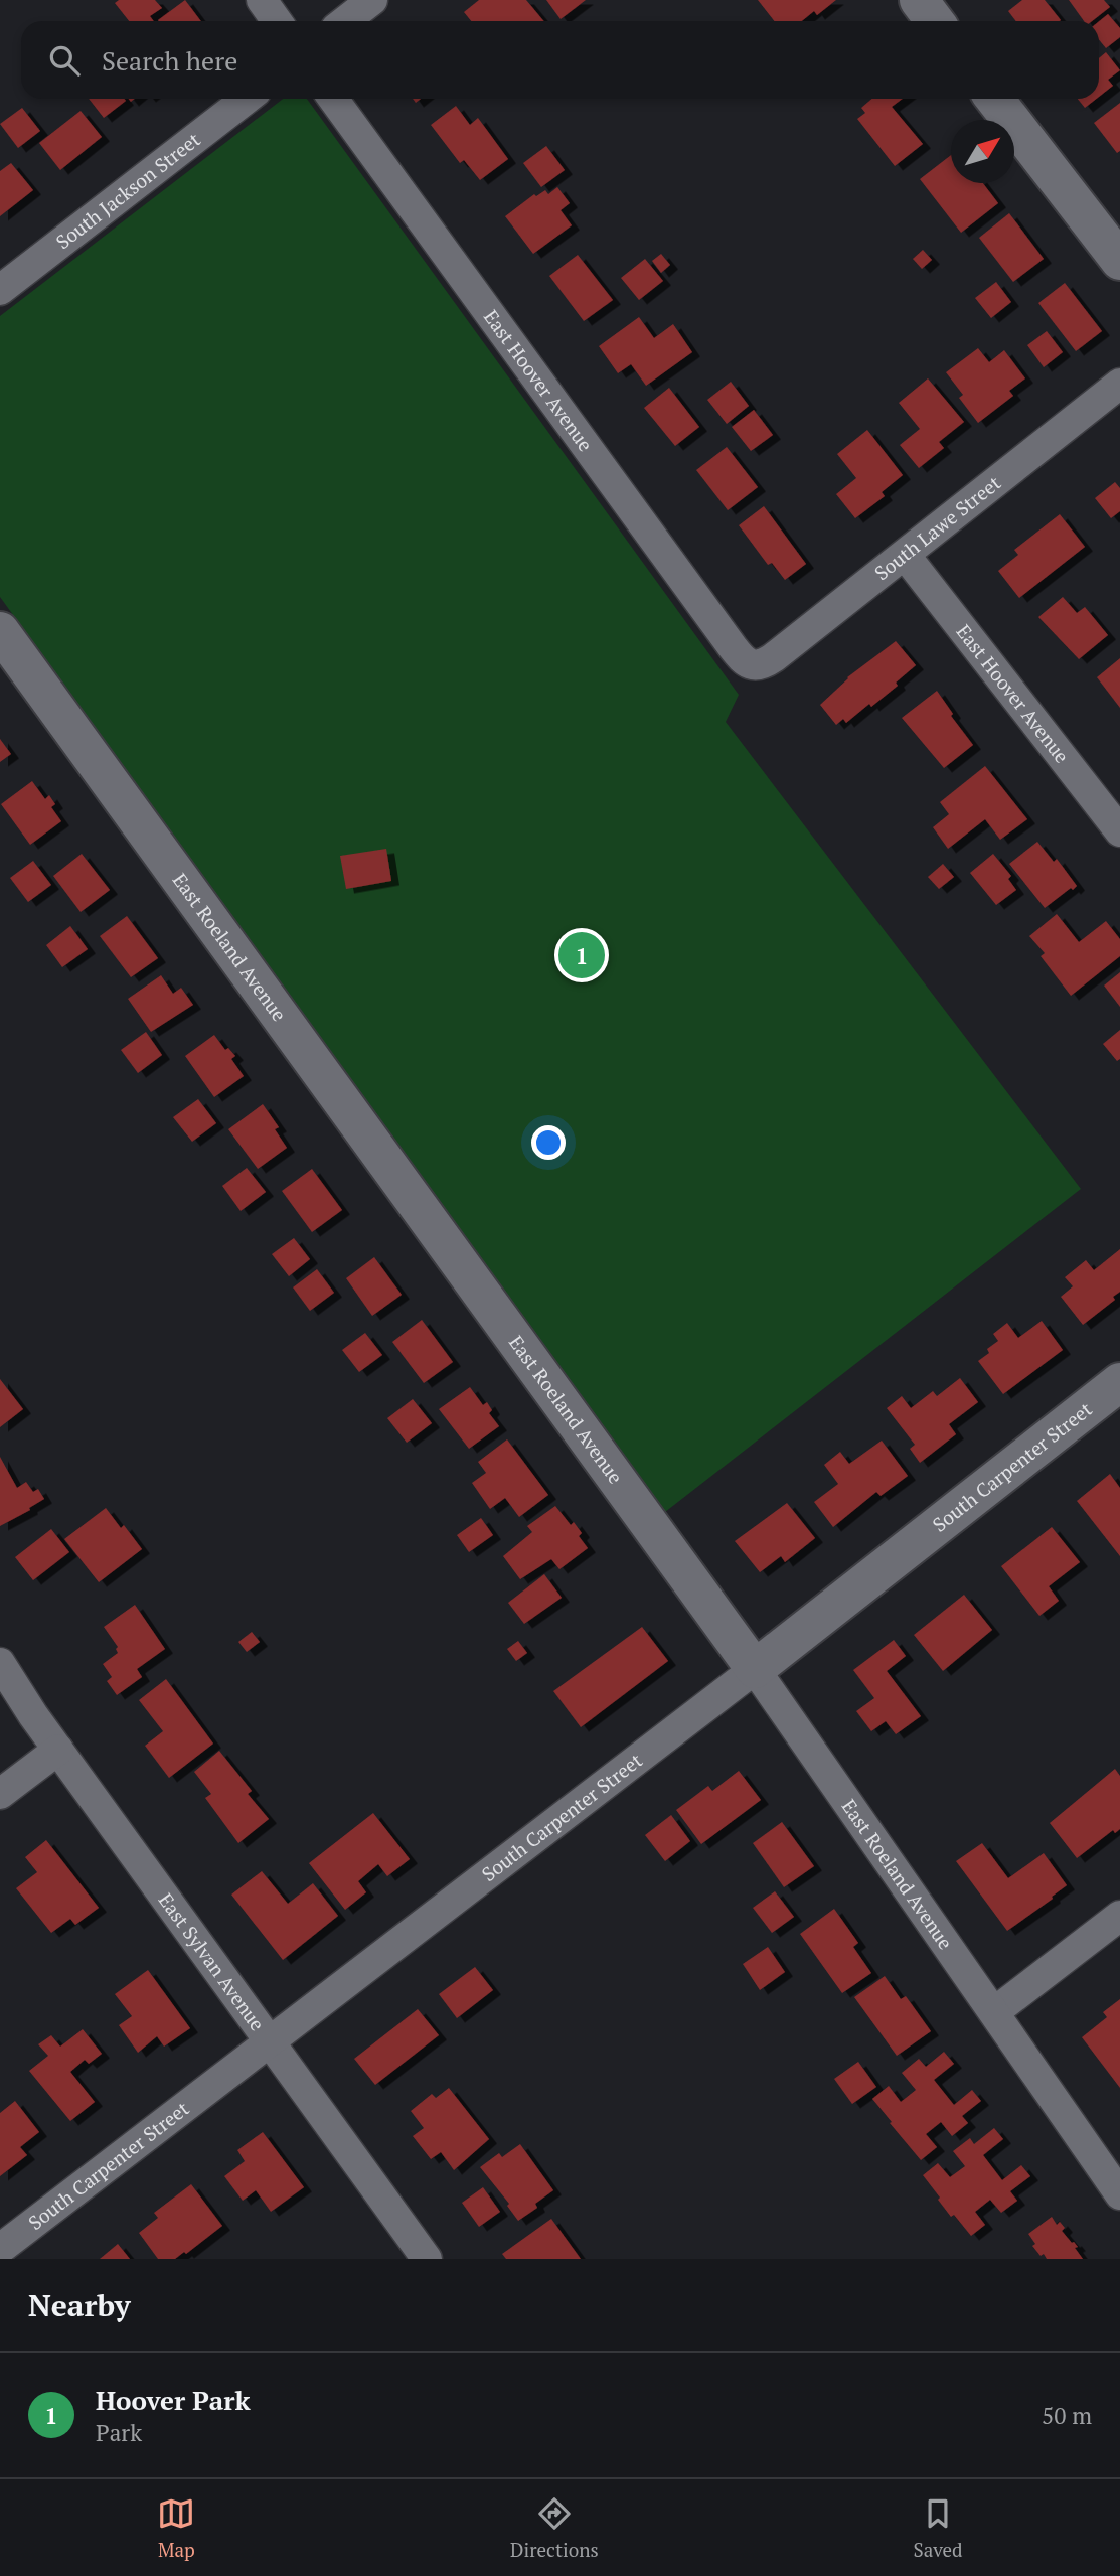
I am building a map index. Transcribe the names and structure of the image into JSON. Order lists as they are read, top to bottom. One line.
{"streets":{"street":["South Jackson Street","East Hoover Avenue","South Lawe Street","East Roeland Avenue","South Carpenter Street","East Sylvan Avenue"]},"crossings":[["East Hoover Avenue","South Lawe Street"],["East Roeland Avenue","South Carpenter Street"],["South Carpenter Street","East Sylvan Avenue"]],"north":"top right","page":{"search":"Search here","pins":"1","heading":"Nearby","list":[{"mark":"1","name":"Hoover Park","note":"Park","value":"50 m"}],"nav":["Map","Directions","Saved"]}}
